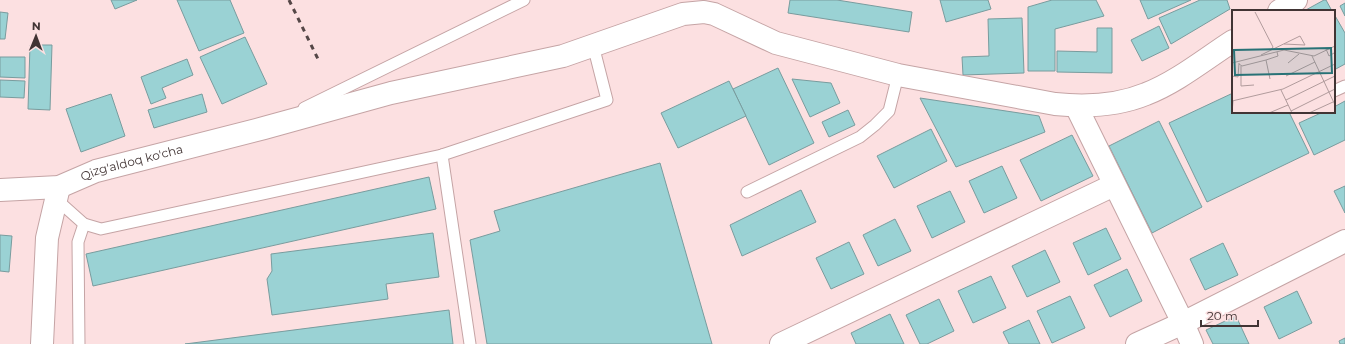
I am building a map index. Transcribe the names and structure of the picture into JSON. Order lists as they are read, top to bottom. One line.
{"streets":{"street":["Qizg'aldoq ko'cha"]},"scale_bar":"20 m","north":"top"}
